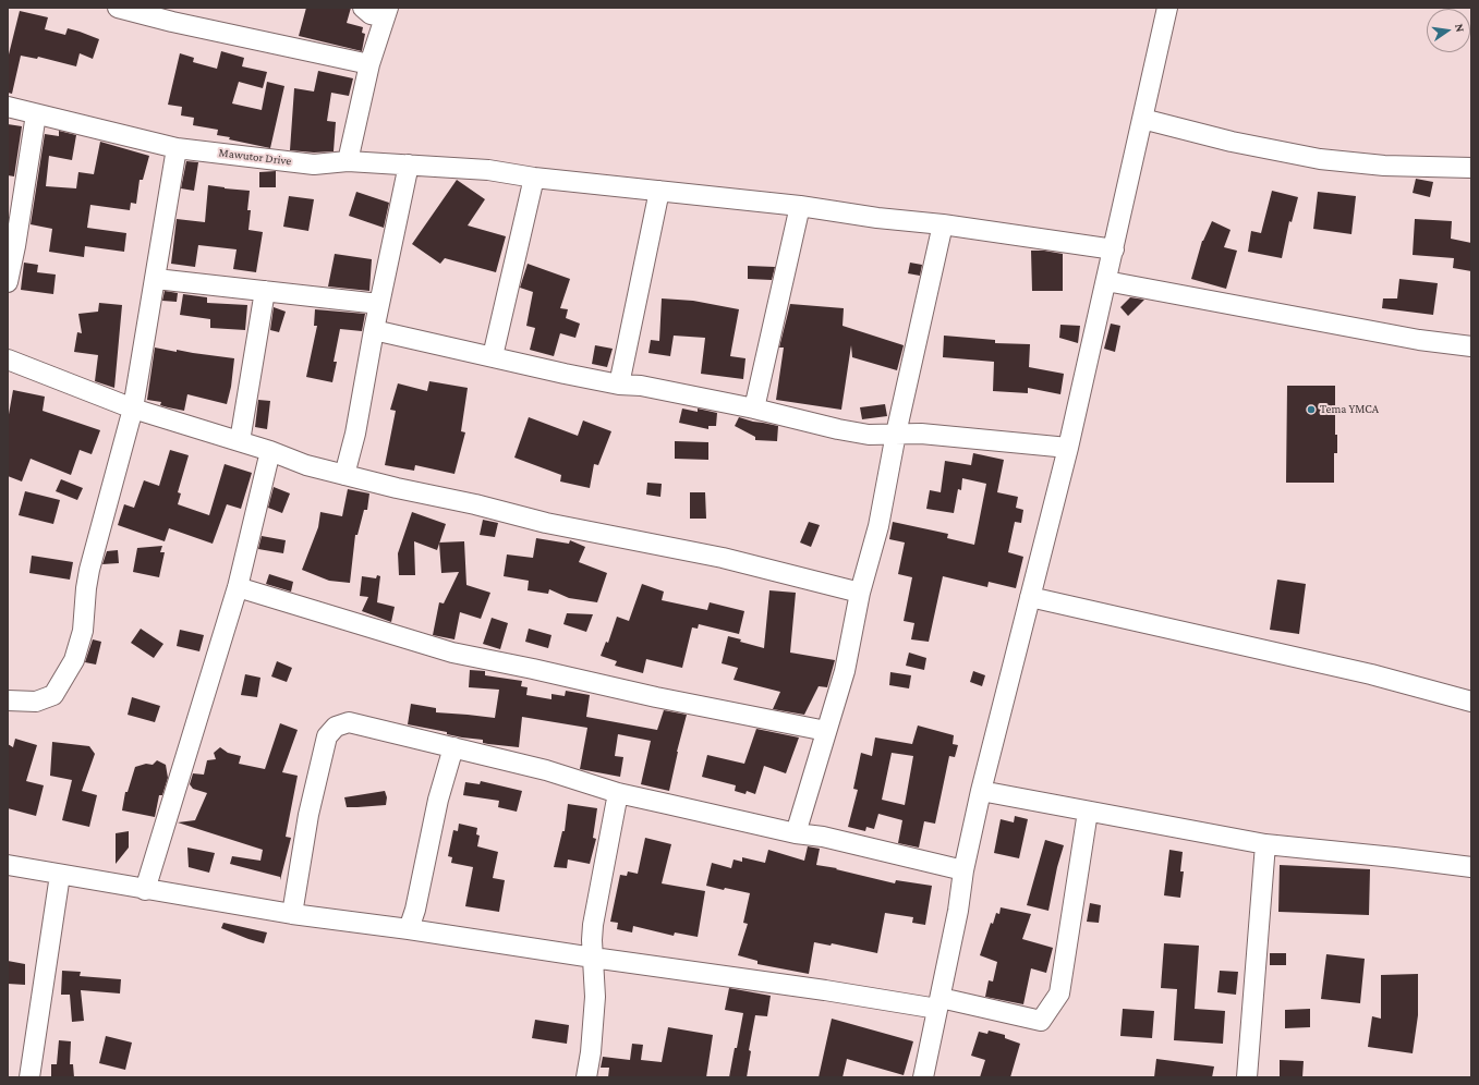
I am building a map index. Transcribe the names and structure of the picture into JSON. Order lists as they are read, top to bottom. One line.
{"streets":{"street":["Mawutor Drive"]},"places":["Tema YMCA"],"north":"right"}
